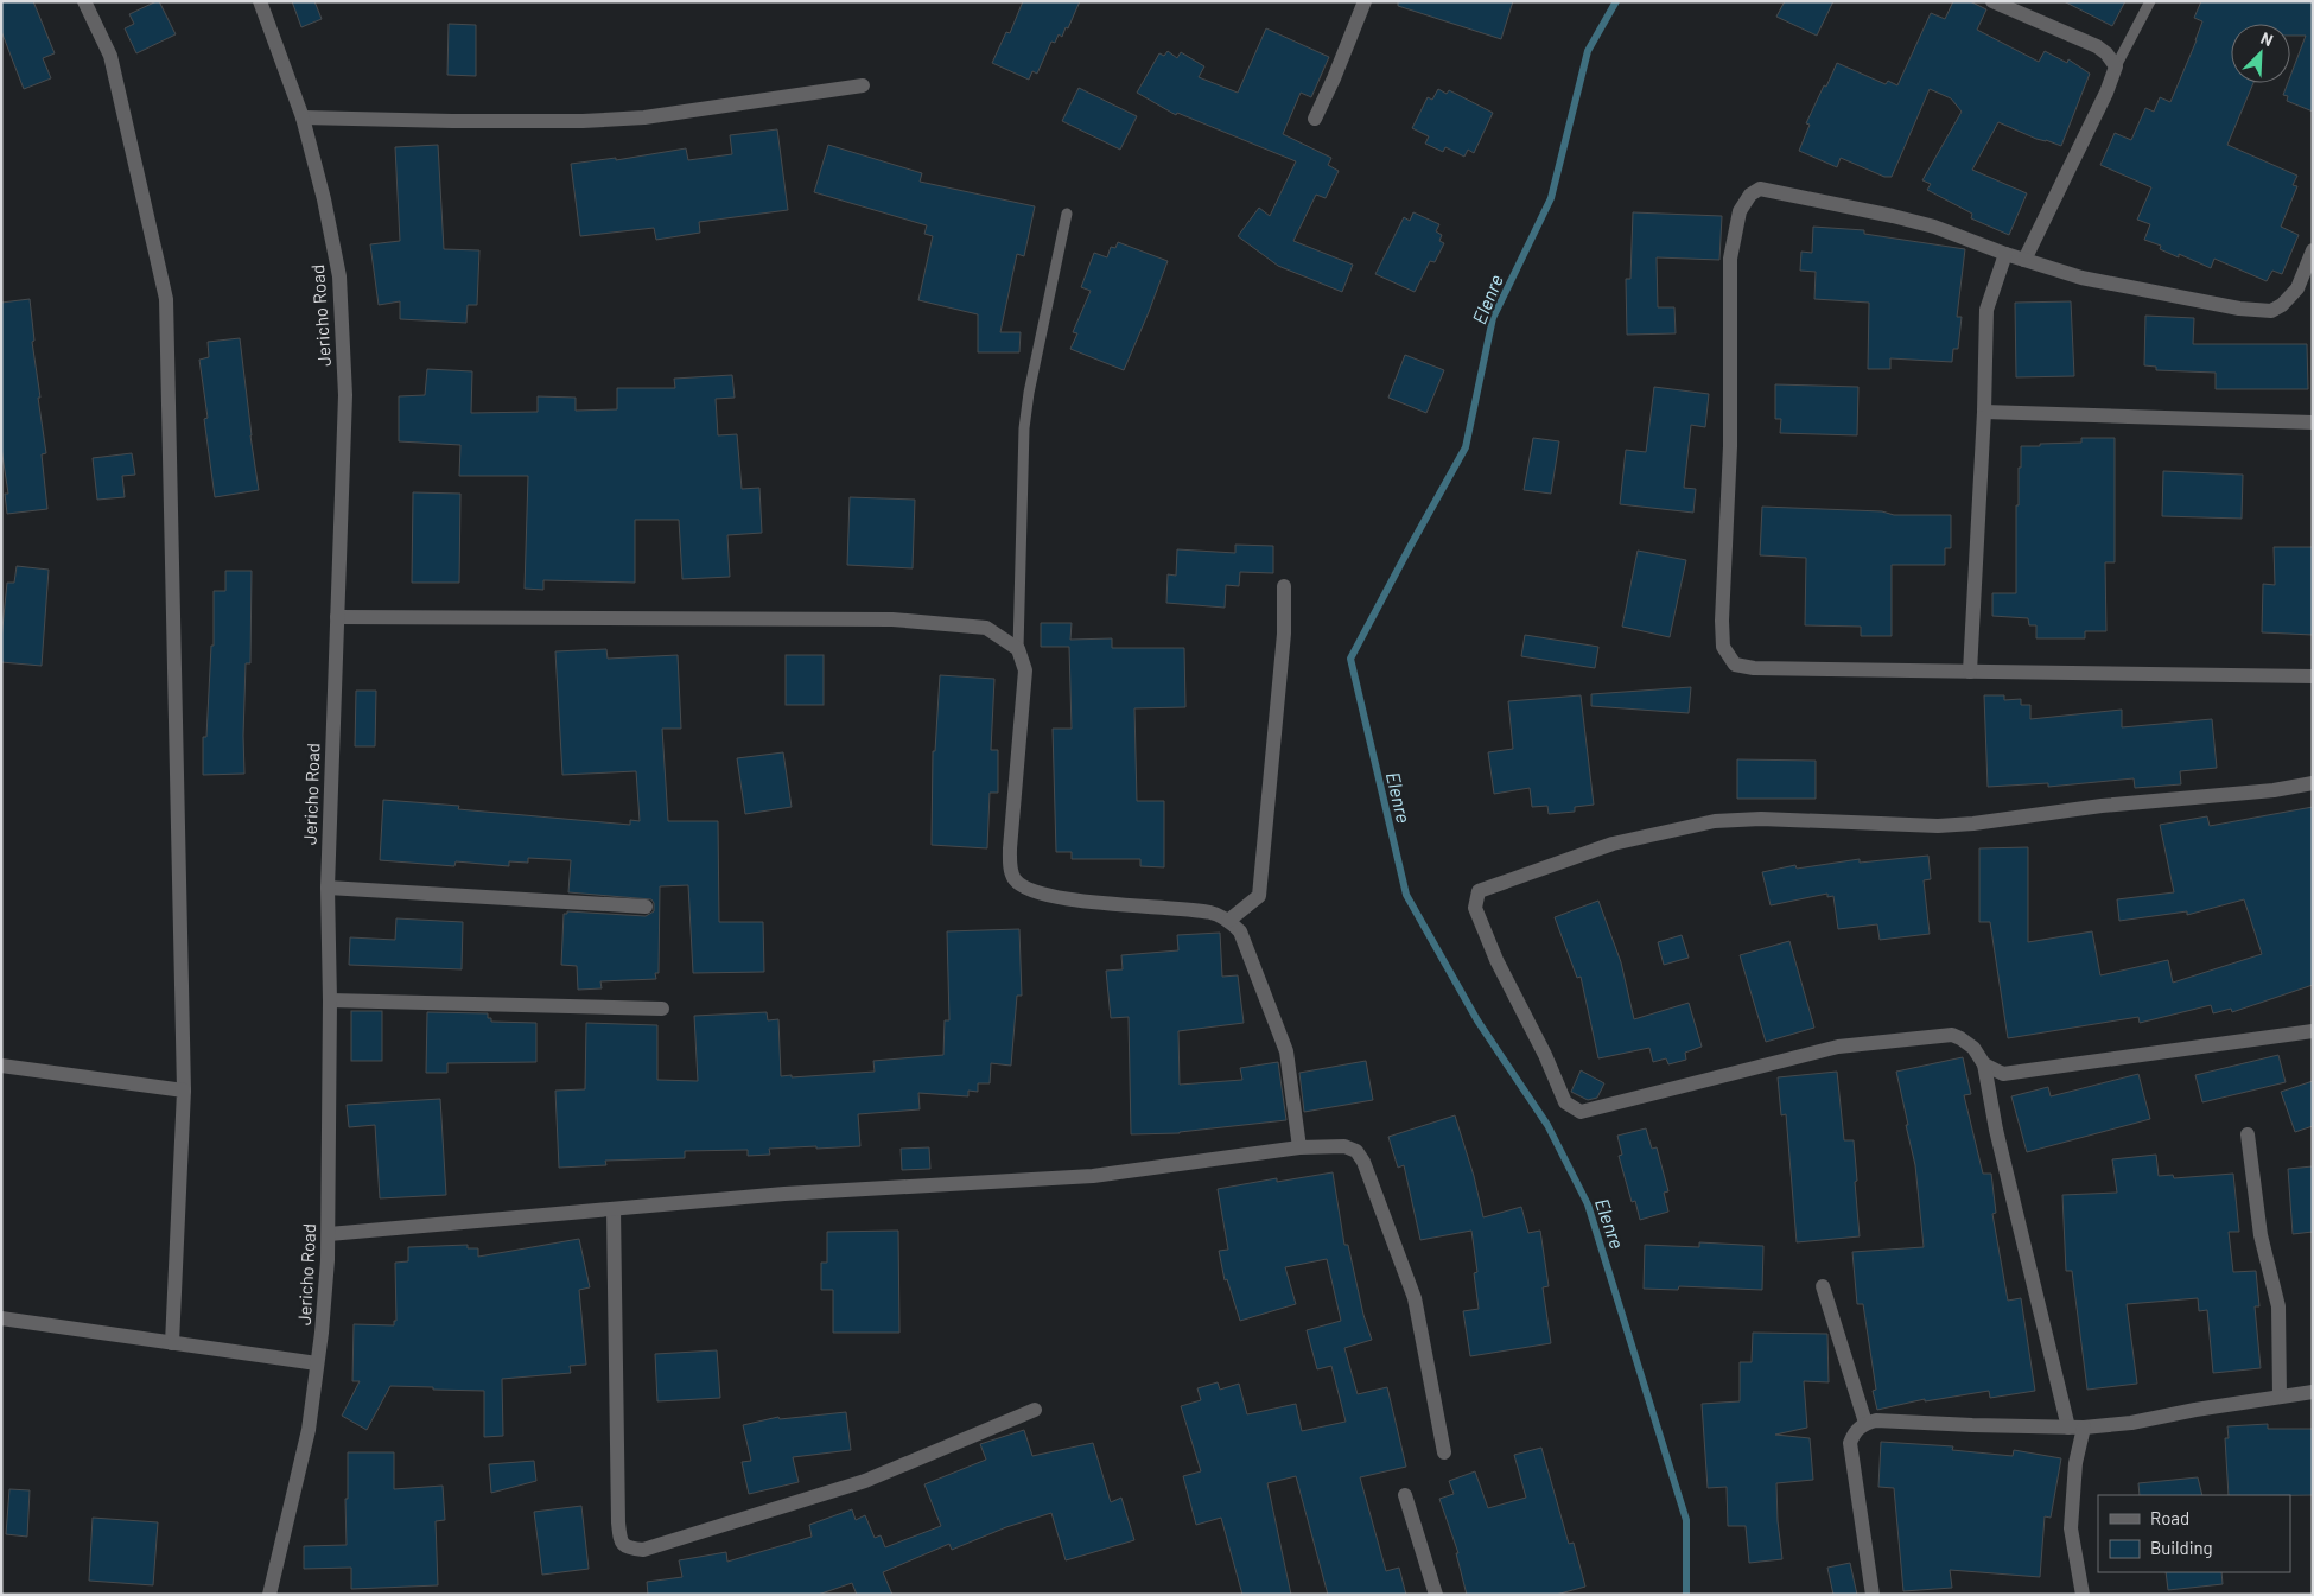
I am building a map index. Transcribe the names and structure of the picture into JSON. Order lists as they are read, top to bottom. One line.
{"streets":{"street":["Jericho Road"]},"water":["Elenre"],"legend":["Road","Building"],"north":"top right"}
